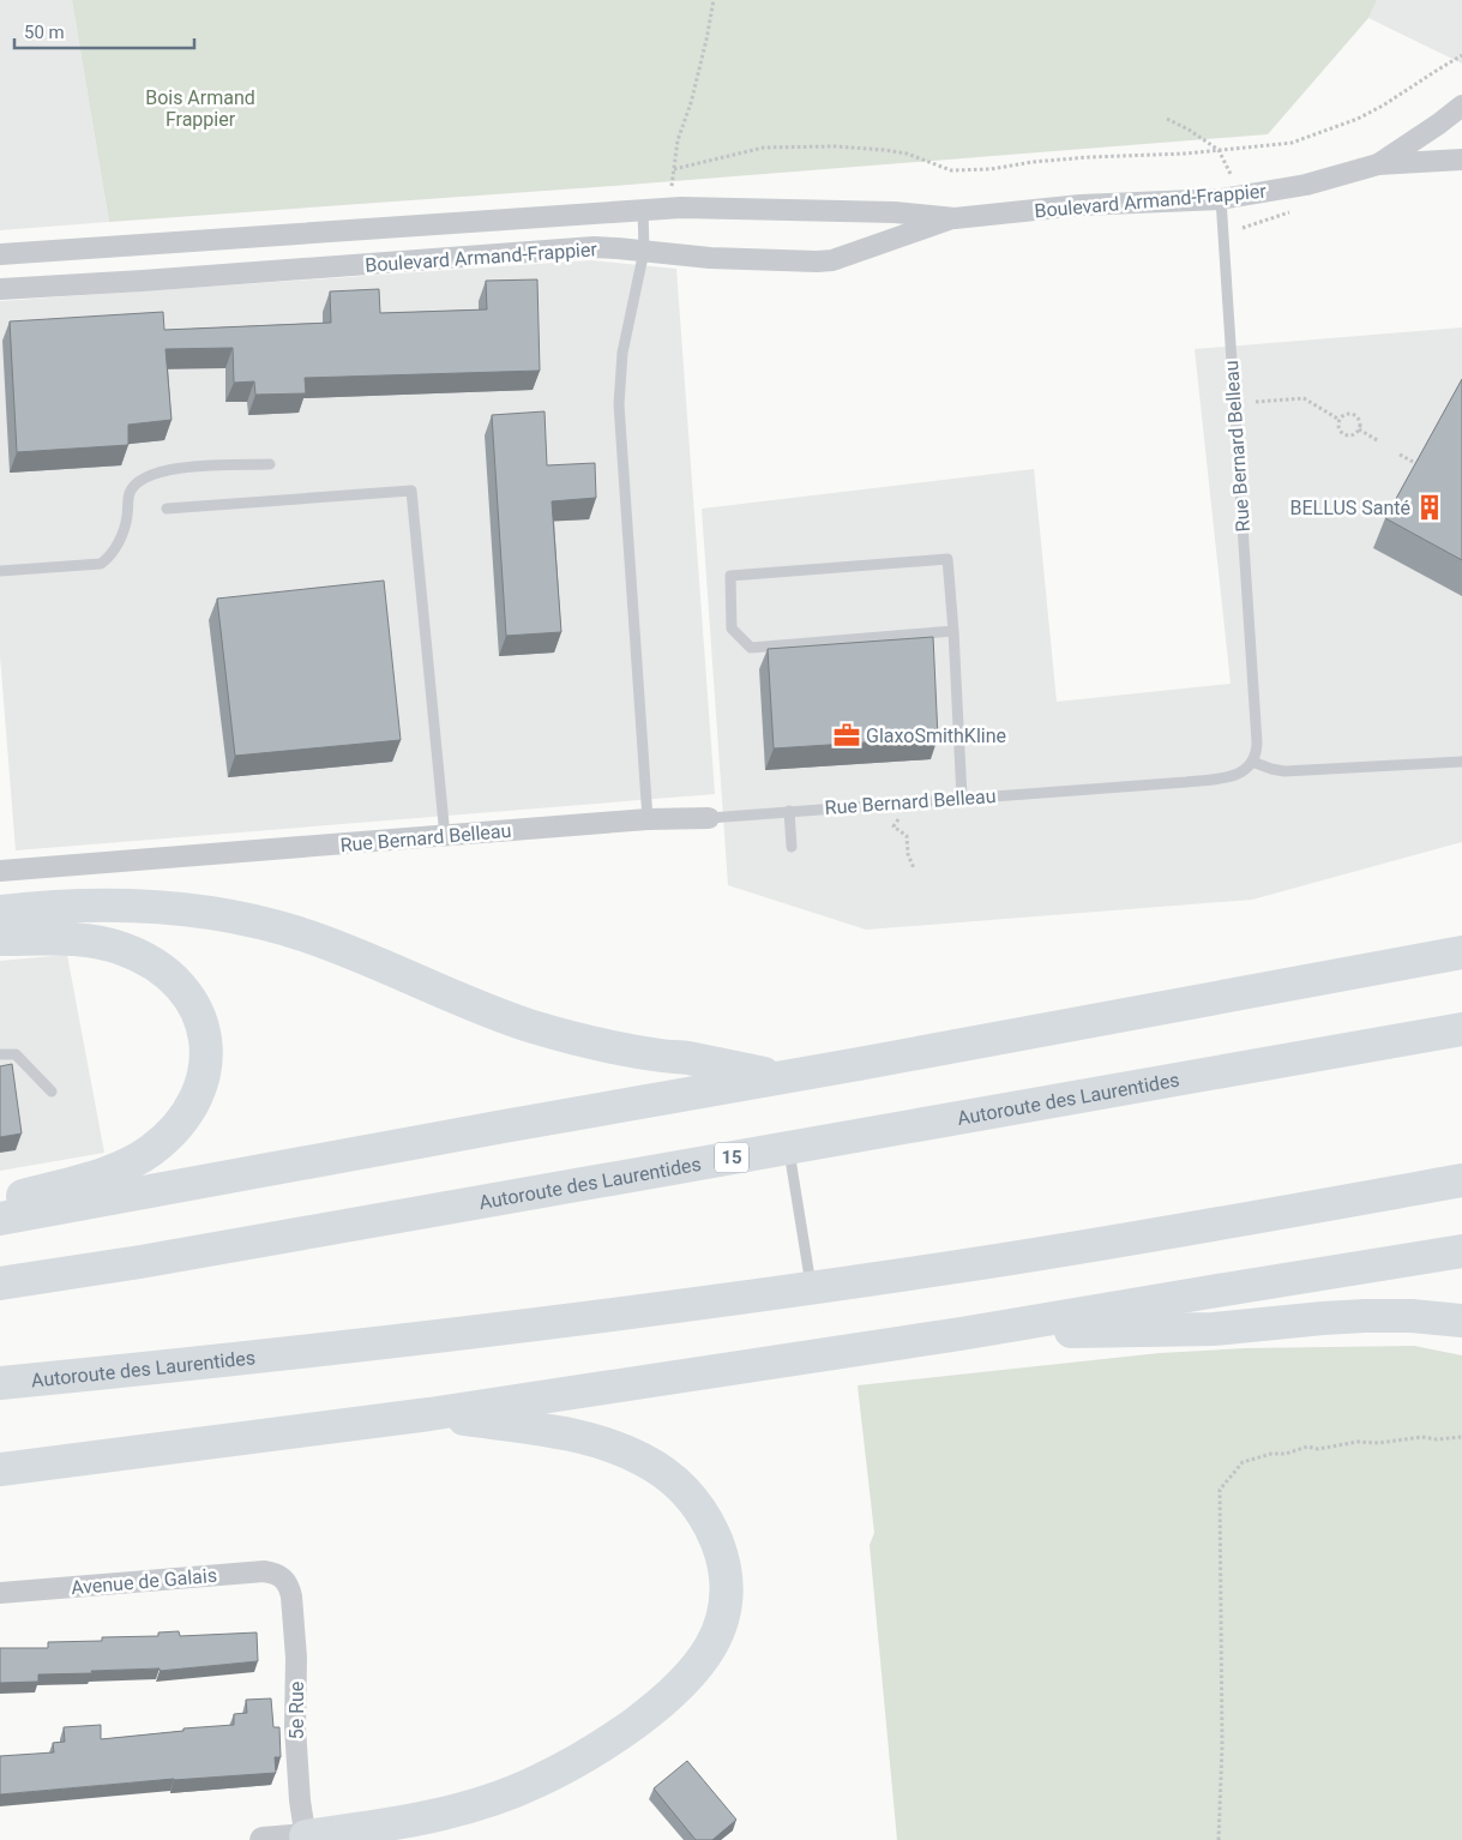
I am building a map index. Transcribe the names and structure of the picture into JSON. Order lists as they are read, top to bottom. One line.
{"streets":{"highway":["Autoroute des Laurentides","15"],"street":["Boulevard Armand-Frappier","Rue Bernard Belleau","Avenue de Galais","5e Rue"]},"crossings":[["Boulevard Armand-Frappier","Rue Bernard Belleau"],["Avenue de Galais","5e Rue"]],"parks":["Bois Armand Frappier"],"places":{"building":["BELLUS Santé"],"office":["GlaxoSmithKline"]},"scale_bar":"50 m"}
